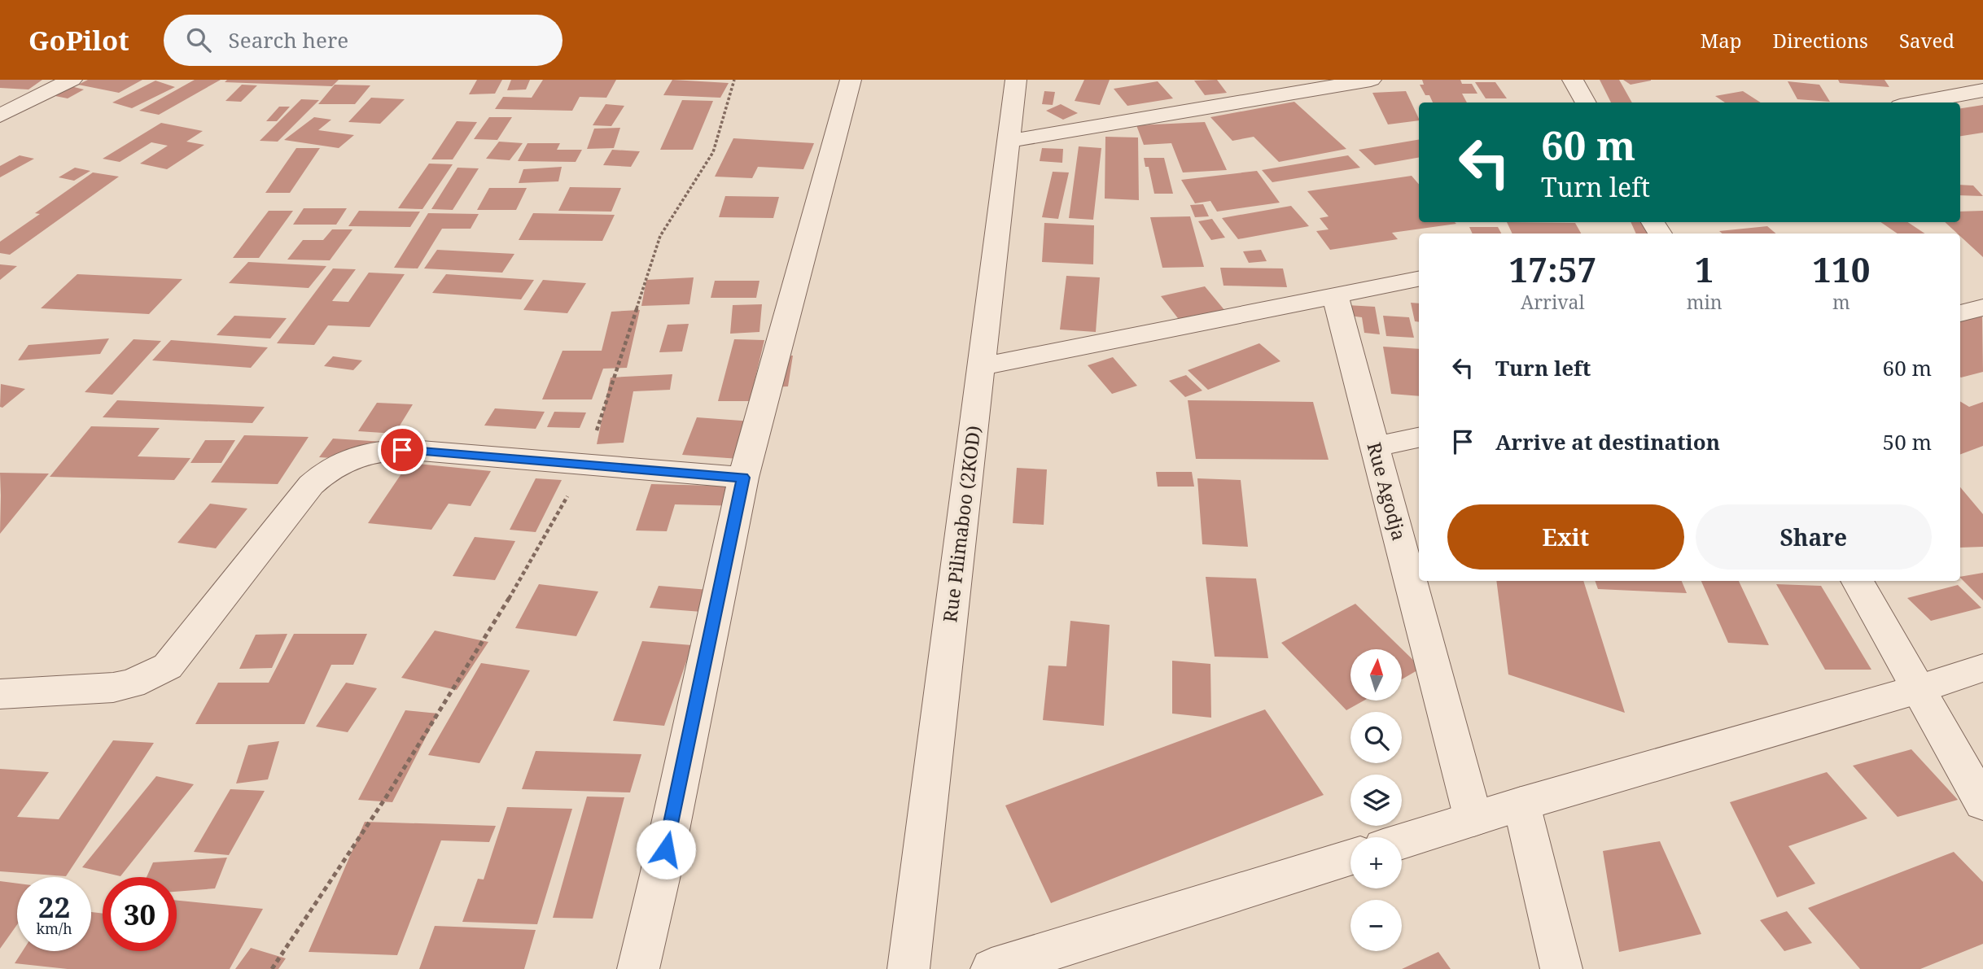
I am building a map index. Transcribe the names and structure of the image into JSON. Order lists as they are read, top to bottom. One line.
{"streets":{"street":["Rue Agodja","Rue Pilimaboo (2KOD)"]},"north":"top","page":{"header":"GoPilot","search":"Search here","nav":["Map","Directions","Saved"],"turn":["60 m","Turn left"],"eta":["17:57","Arrival","1","min","110","m"],"list":[{"name":"Turn left","value":"60 m"},{"name":"Arrive at destination","value":"50 m"}],"buttons":["Exit","Share"],"map_buttons":["+","−"],"speed":"22 km/h","limit":"30"}}
